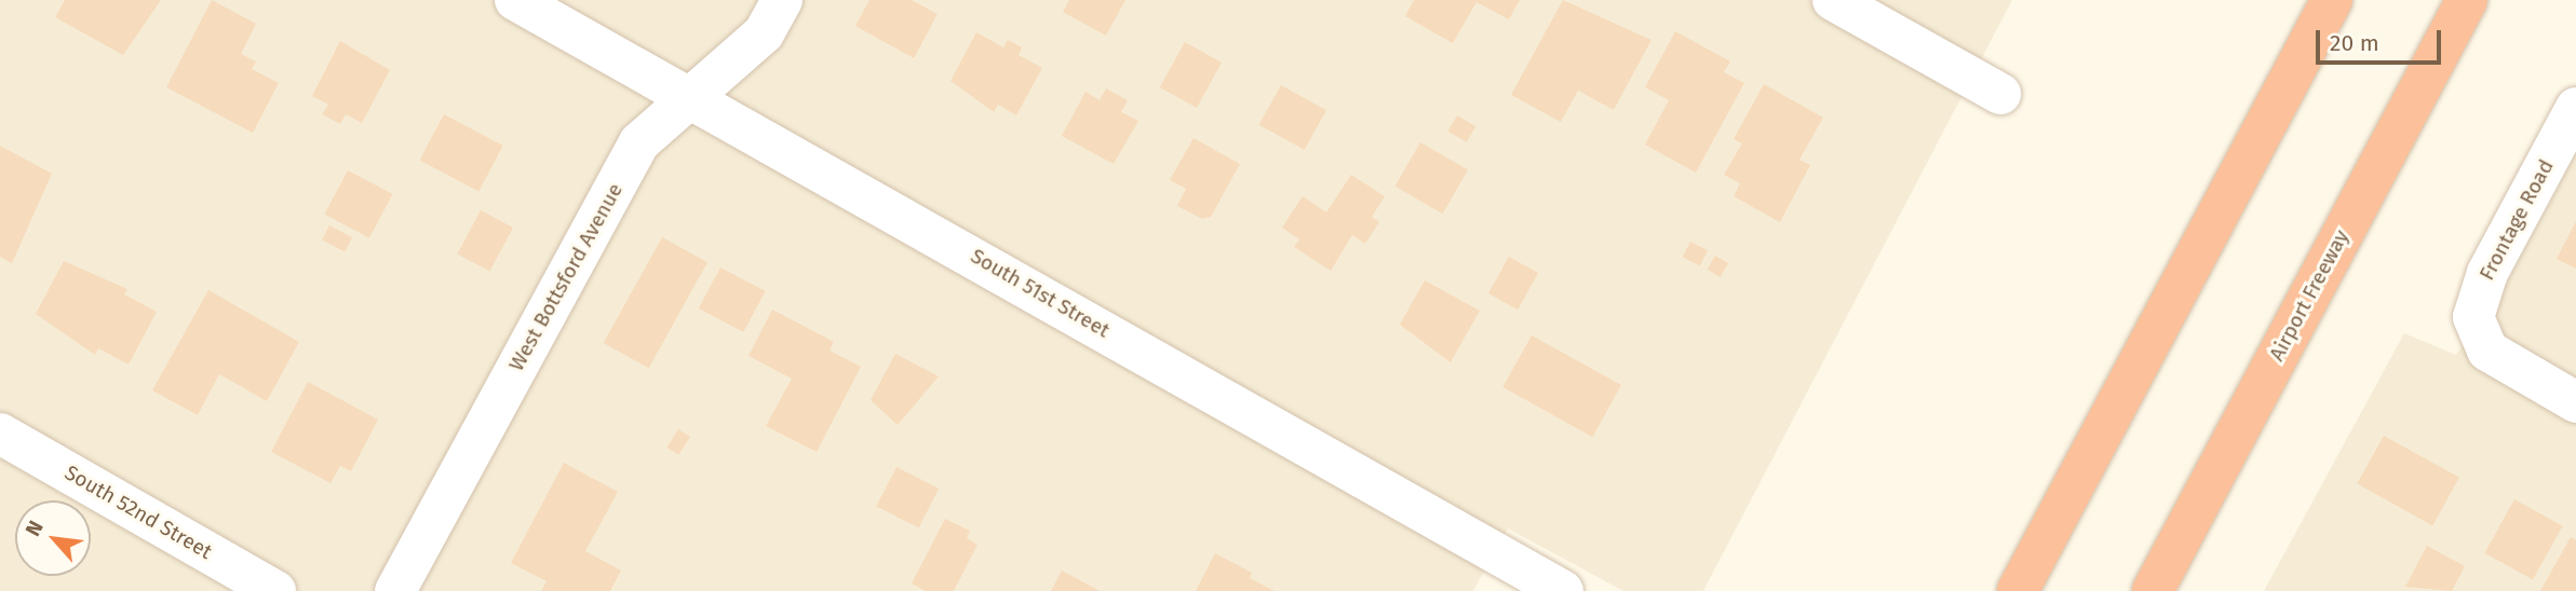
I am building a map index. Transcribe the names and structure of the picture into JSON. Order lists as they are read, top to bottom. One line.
{"streets":{"highway":["Airport Freeway"],"street":["Frontage Road","West Bottsford Avenue","South 51st Street","South 52nd Street"]},"crossings":[["West Bottsford Avenue","South 51st Street"]],"scale_bar":"20 m","north":"top left"}
